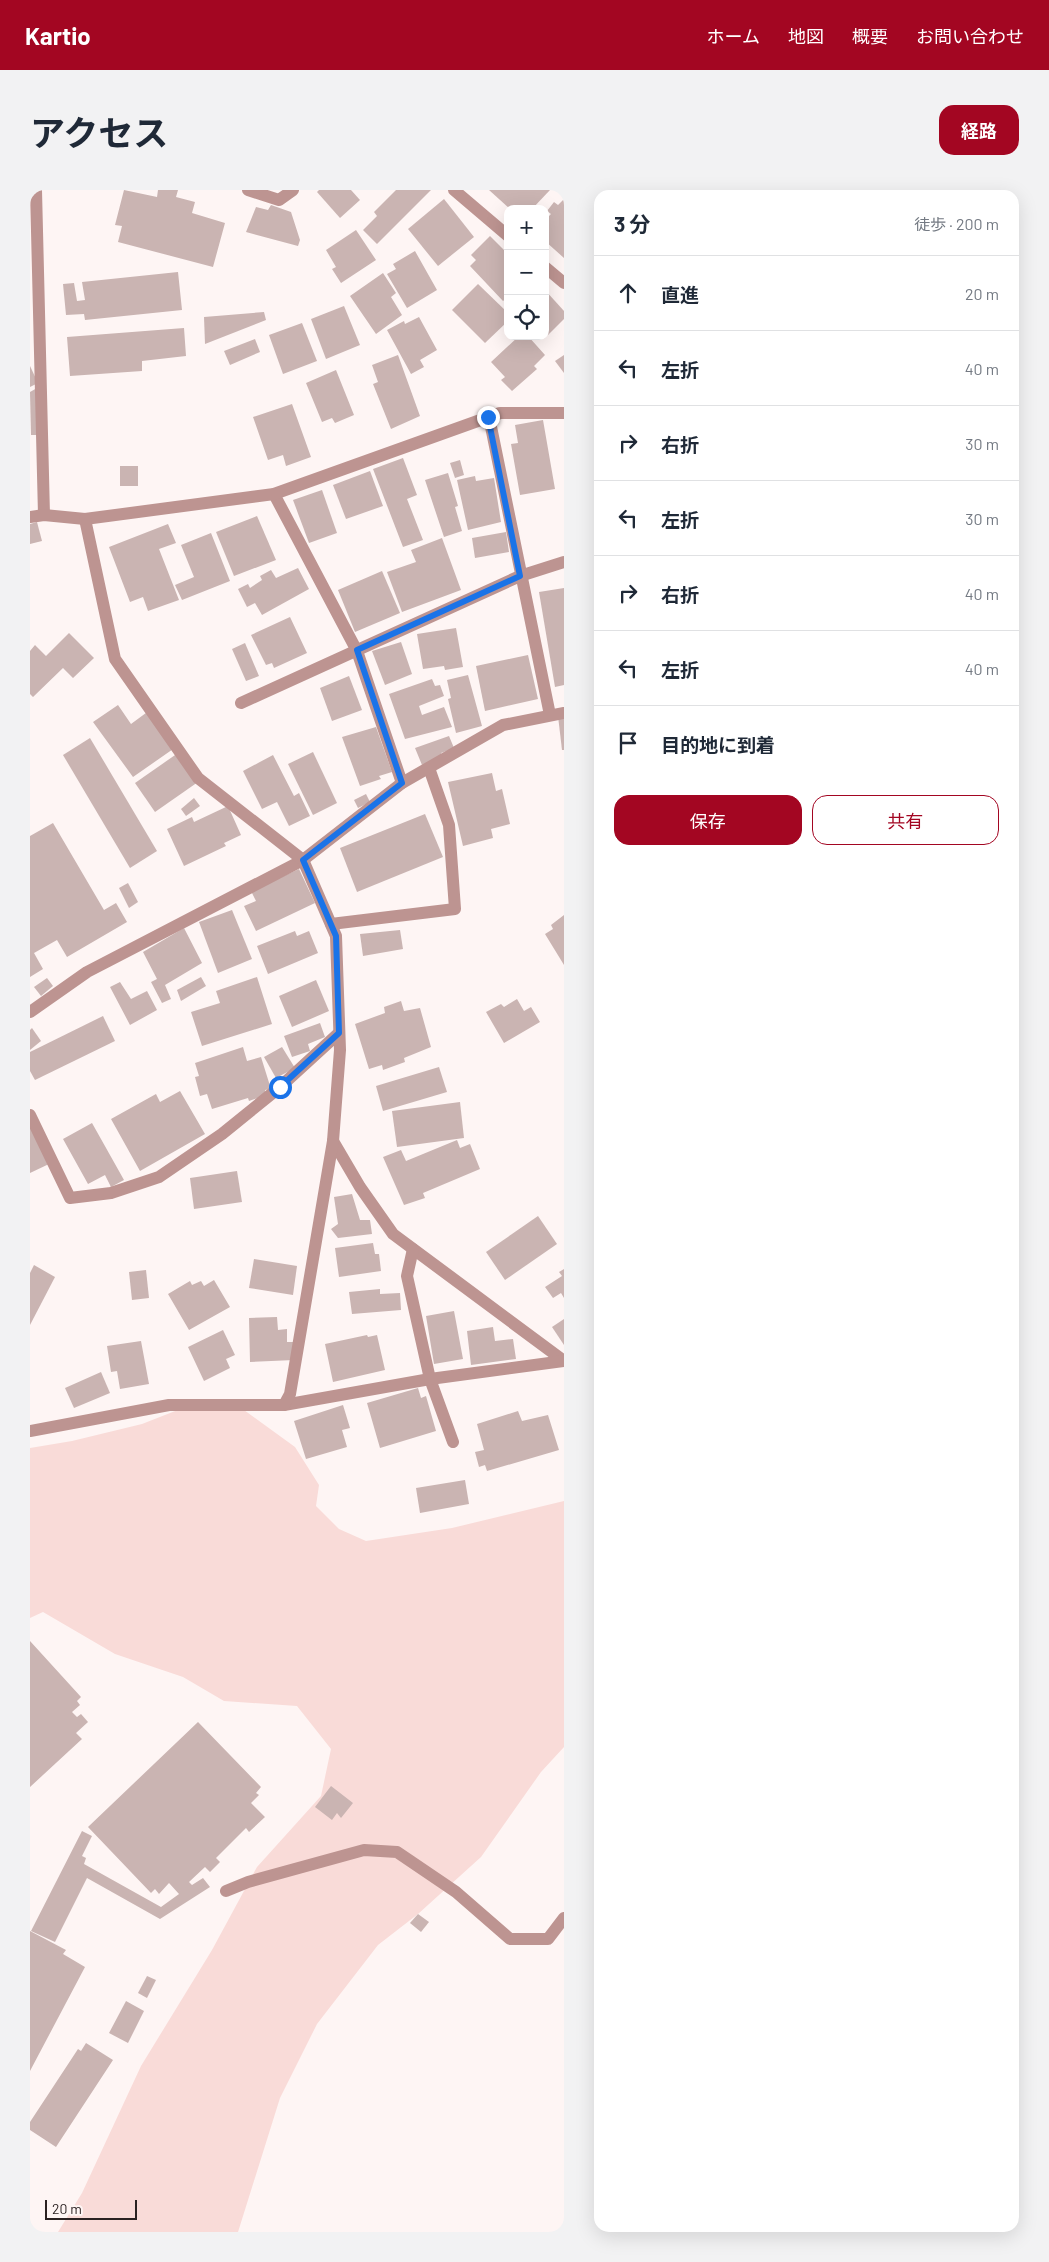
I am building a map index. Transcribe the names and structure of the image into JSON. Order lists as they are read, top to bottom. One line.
{"scale_bar":"20 m","page":{"header":"Kartio","nav":["ホーム","地図","概要","お問い合わせ"],"title":"アクセス","buttons":["経路",["保存","共有"]],"heading":["3 分","徒歩 · 200 m"],"map_buttons":["+","−"],"list":[["直進","20 m"],["左折","40 m"],["右折","30 m"],["左折","30 m"],["右折","40 m"],["左折","40 m"],"目的地に到着"],"scale":"20 m"}}
